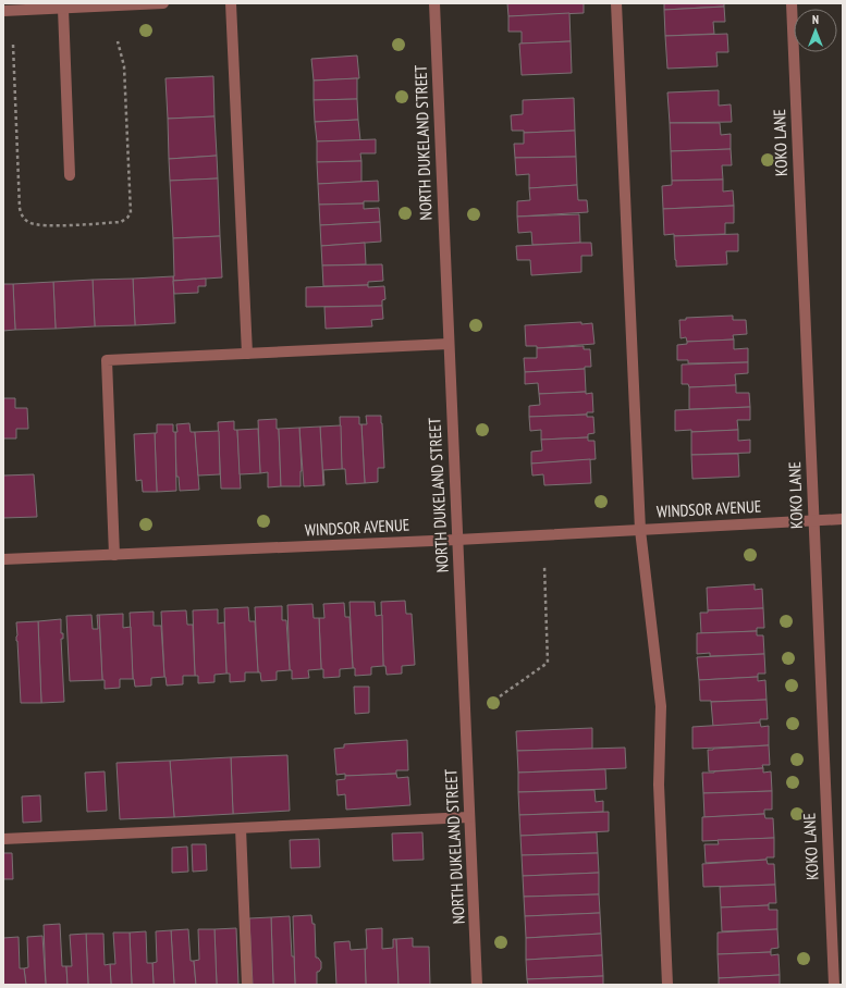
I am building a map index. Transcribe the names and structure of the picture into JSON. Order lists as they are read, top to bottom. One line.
{"streets":{"street":["NORTH DUKELAND STREET","KOKO LANE","WINDSOR AVENUE"]},"crossings":[["NORTH DUKELAND STREET","WINDSOR AVENUE"],["KOKO LANE","WINDSOR AVENUE"]],"north":"top"}
